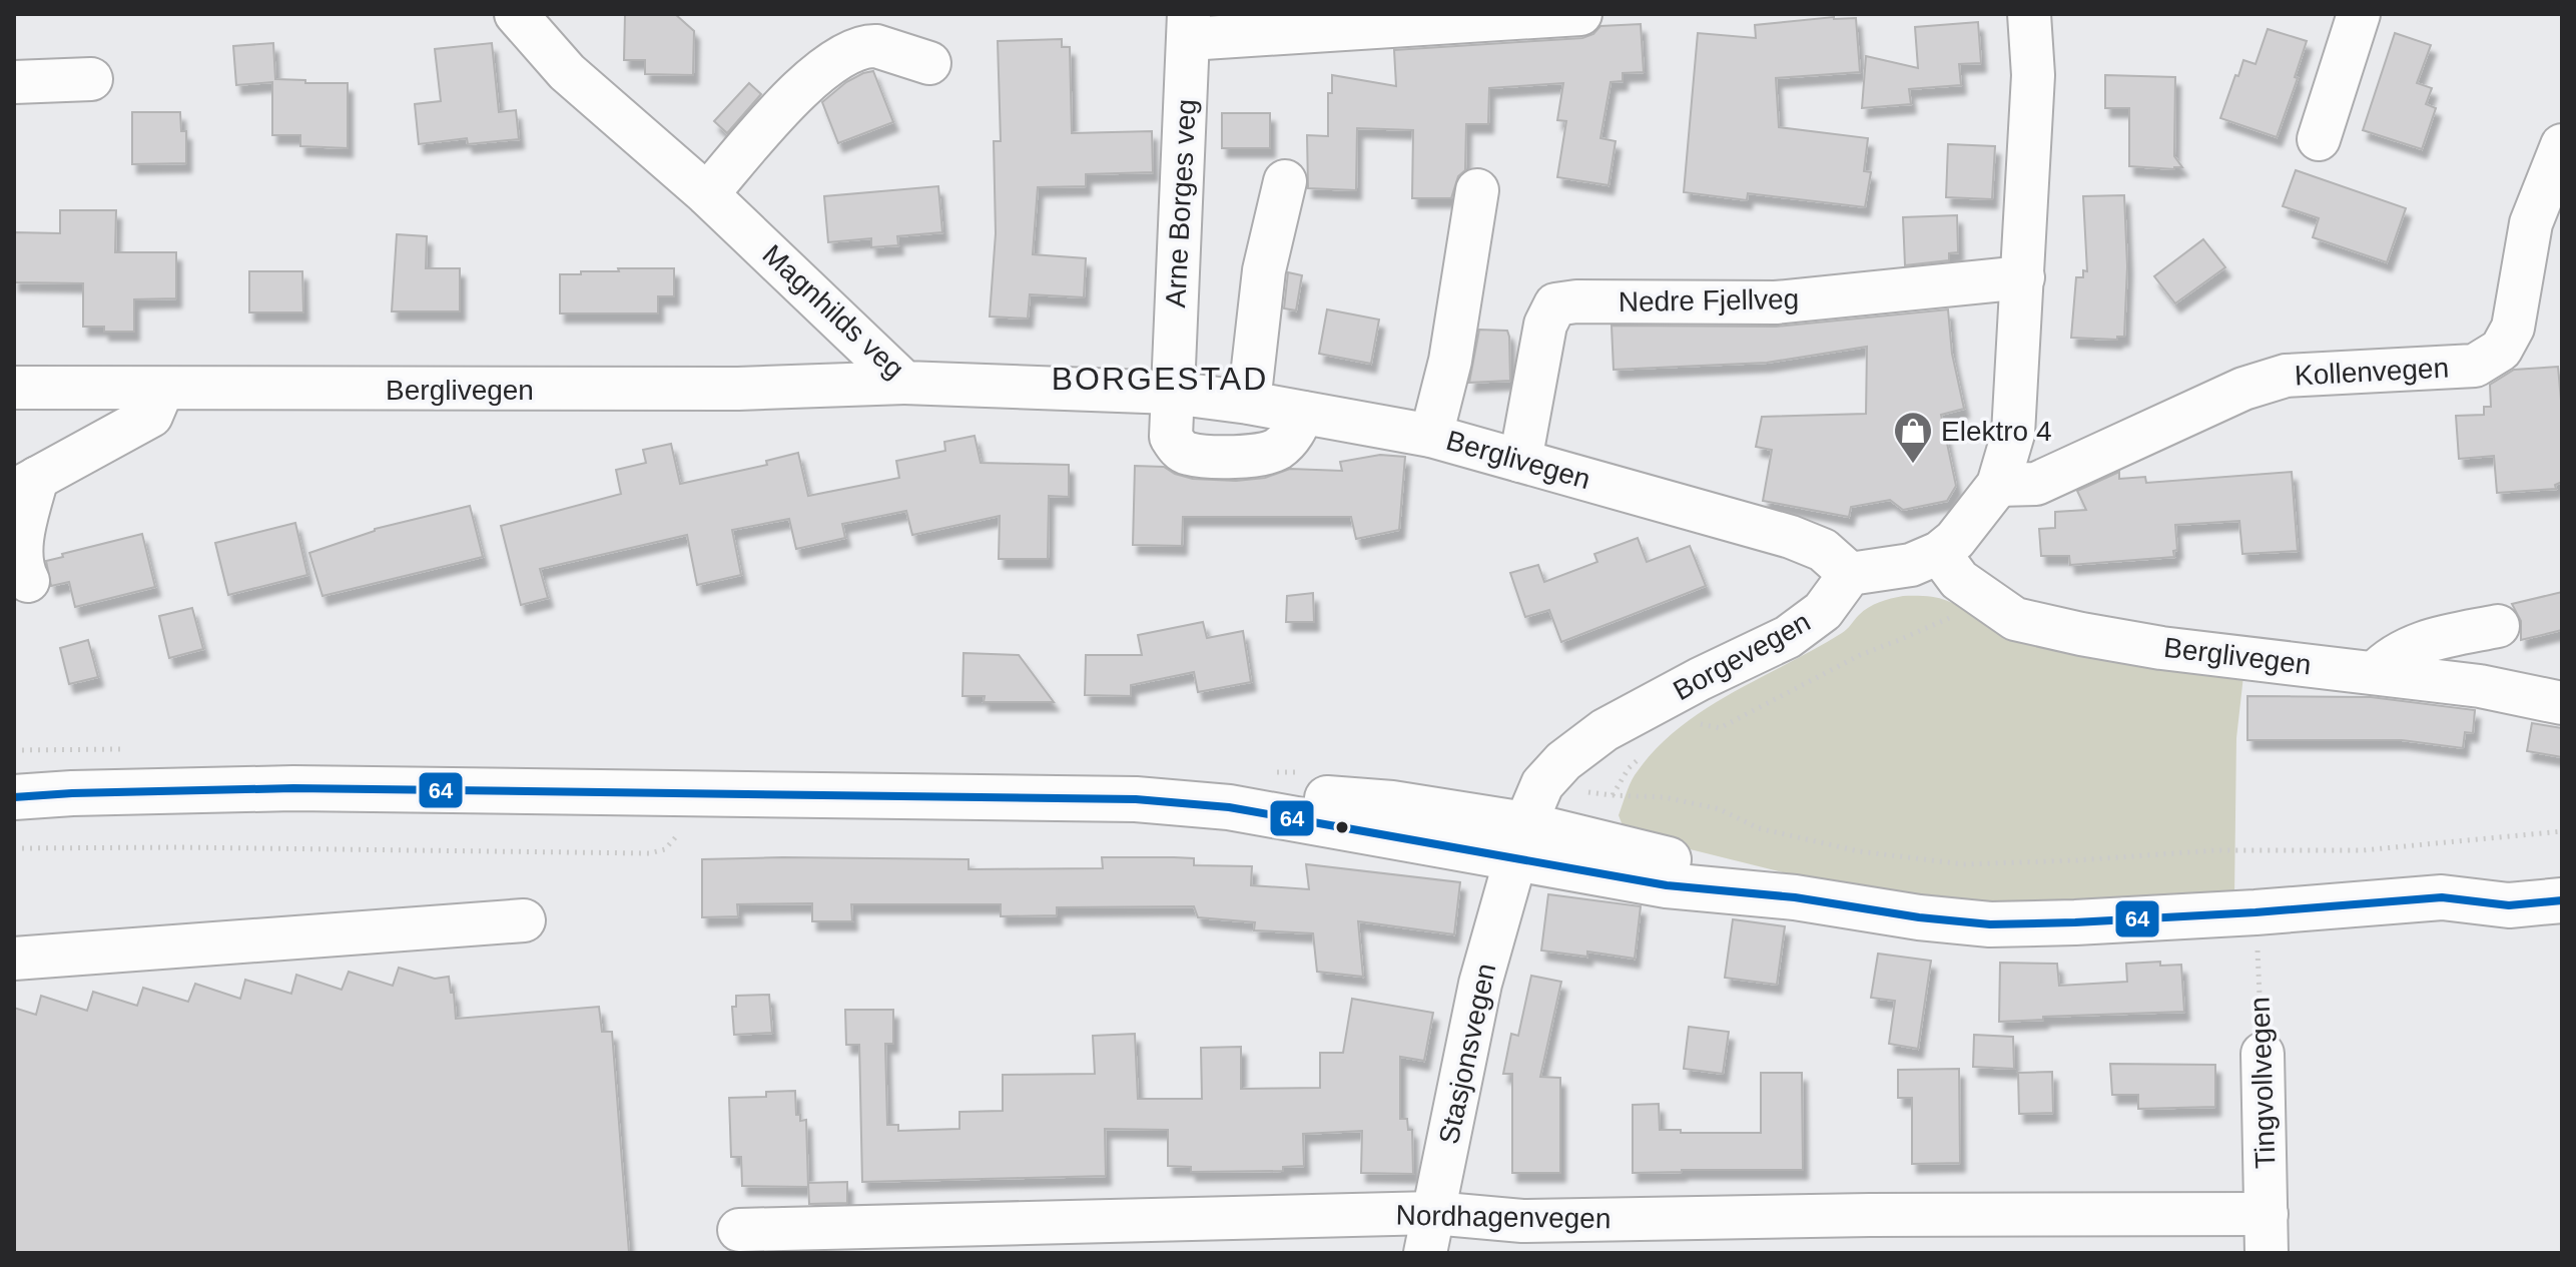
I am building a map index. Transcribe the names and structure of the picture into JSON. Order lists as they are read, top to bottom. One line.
{"streets":{"street":["Arne Borges veg","Nedre Fjellveg","Magnhilds veg","Kollenvegen","Berglivegen","Borgevegen","Stasjonsvegen","Tingvollvegen","Nordhagenvegen"]},"crossings":[["Arne Borges veg","Magnhilds veg"],["Arne Borges veg","Berglivegen"],["Nedre Fjellveg","Berglivegen"],["Magnhilds veg","Berglivegen"],["Berglivegen","Borgevegen"],["Borgevegen","Stasjonsvegen"],["Stasjonsvegen","Nordhagenvegen"],["Tingvollvegen","Nordhagenvegen"]],"districts":["BORGESTAD"],"places":{"shop":["Elektro 4"]},"lines":["transit line 64"]}
